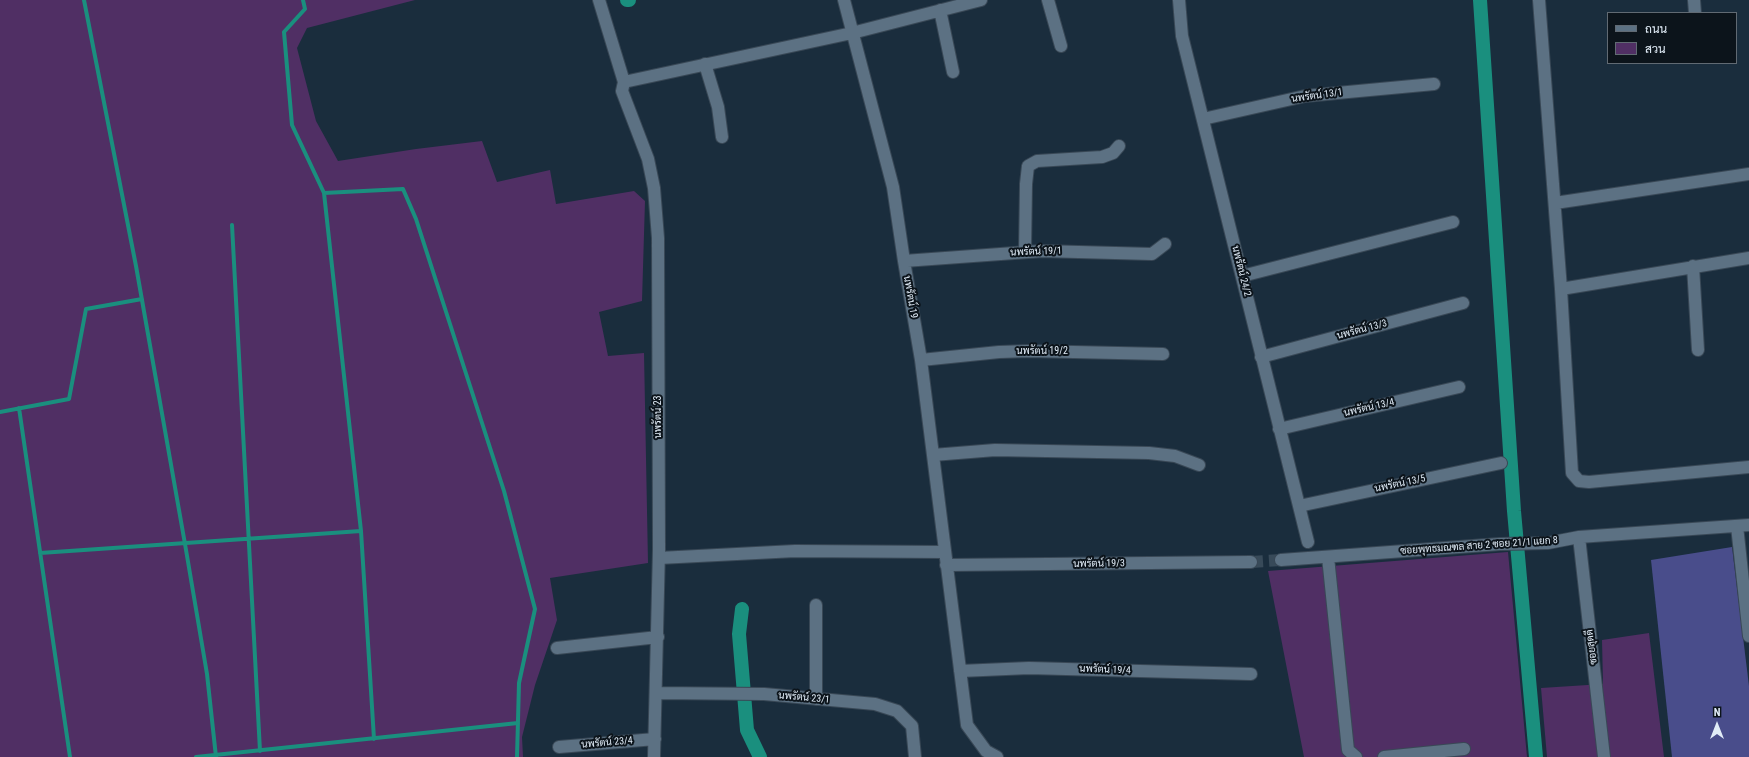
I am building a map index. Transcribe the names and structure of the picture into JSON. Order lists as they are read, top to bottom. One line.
{"streets":{"street":["นพรัตน์ 13/1","นพรัตน์ 19/1","นพรัตน์ 24/2","นพรัตน์ 19","นพรัตน์ 13/3","นพรัตน์ 19/2","นพรัตน์ 13/4","นพรัตน์ 23","นพรัตน์ 13/5","ซอยพุทธมณฑล สาย 2 ซอย 21/1 แยก 8","นพรัตน์ 19/3","ซอยสุดดี","นพรัตน์ 19/4","นพรัตน์ 23/1","นพรัตน์ 23/4"]},"crossings":[["นพรัตน์ 13/1","นพรัตน์ 24/2"],["นพรัตน์ 19/1","นพรัตน์ 19"],["นพรัตน์ 24/2","นพรัตน์ 13/3"],["นพรัตน์ 24/2","นพรัตน์ 13/4"],["นพรัตน์ 24/2","นพรัตน์ 13/5"],["นพรัตน์ 19","นพรัตน์ 19/2"],["นพรัตน์ 19","นพรัตน์ 19/3"],["นพรัตน์ 19","นพรัตน์ 19/4"],["นพรัตน์ 23","นพรัตน์ 23/1"],["นพรัตน์ 23","นพรัตน์ 23/4"],["ซอยพุทธมณฑล สาย 2 ซอย 21/1 แยก 8","ซอยสุดดี"]],"legend":["ถนน","สวน"],"north":"top"}
